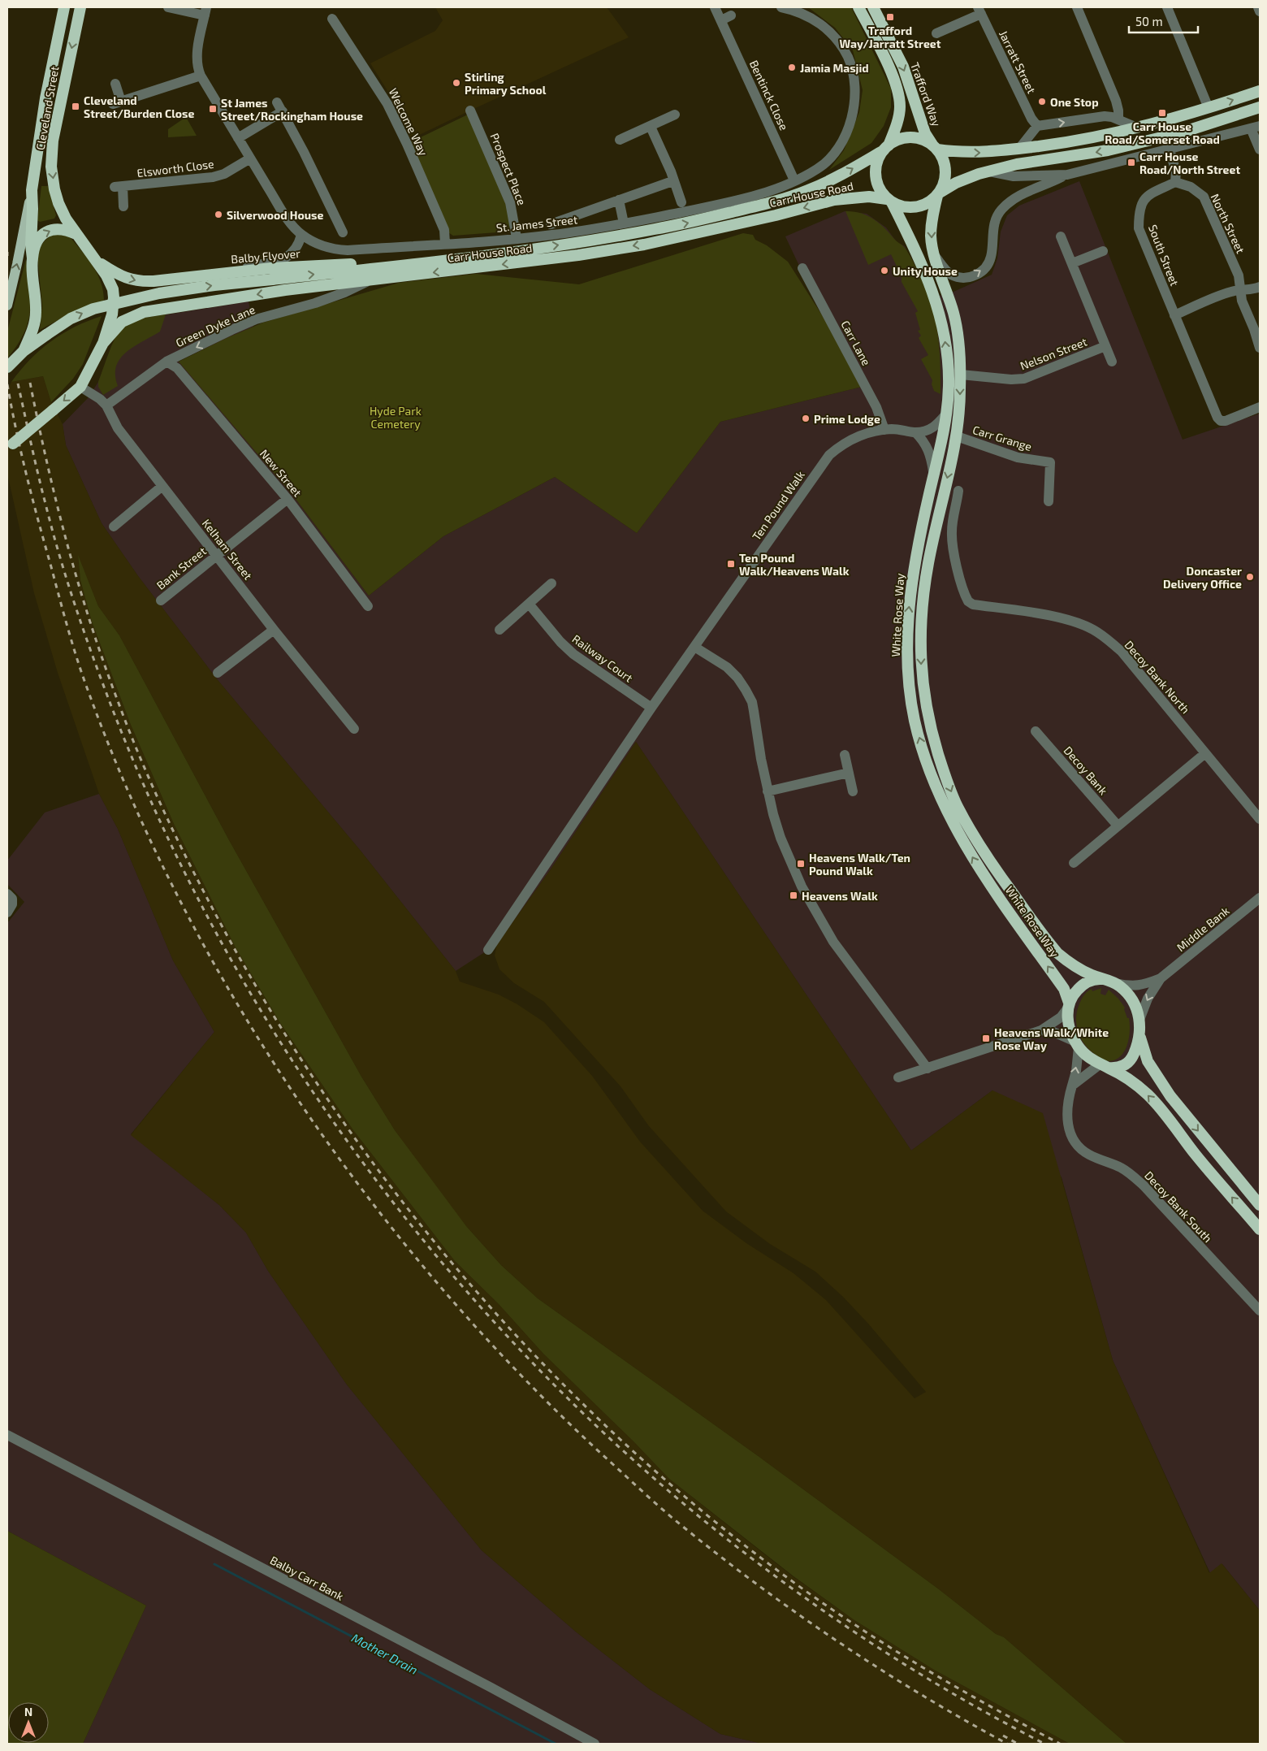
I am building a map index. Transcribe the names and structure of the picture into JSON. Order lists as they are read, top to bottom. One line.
{"streets":{"highway":["Trafford Way","Cleveland Street","Carr House Road","Balby Flyover","White Rose Way"],"street":["Jarratt Street","Bentinck Close","Welcome Way","Elsworth Close","Prospect Place","St. James Street","North Street","South Street","Green Dyke Lane","Carr Lane","Nelson Street","Carr Grange","New Street","Ten Pound Walk","Kelham Street","Bank Street","Railway Court","Decoy Bank North","Decoy Bank","Middle Bank","Decoy Bank South","Balby Carr Bank"]},"crossings":[["Trafford Way","Carr House Road"],["Trafford Way","White Rose Way"],["Bentinck Close","St. James Street"],["Cleveland Street","Balby Flyover"],["Welcome Way","St. James Street"],["Elsworth Close","St. James Street"],["Prospect Place","St. James Street"],["Carr House Road","Balby Flyover"],["Carr House Road","Green Dyke Lane"],["Carr House Road","White Rose Way"],["North Street","South Street"],["Balby Flyover","Kelham Street"],["Green Dyke Lane","New Street"],["Green Dyke Lane","Kelham Street"],["Carr Lane","Ten Pound Walk"],["Nelson Street","White Rose Way"],["Carr Grange","White Rose Way"],["New Street","Bank Street"],["Ten Pound Walk","White Rose Way"],["Kelham Street","Bank Street"],["White Rose Way","Middle Bank"],["White Rose Way","Decoy Bank South"],["Middle Bank","Decoy Bank South"]],"water":["Mother Drain"],"parks":["Hyde Park Cemetery"],"places":{"transit":["Trafford Way/Jarratt Street","Cleveland Street/Burden Close","St James Street/Rockingham House","Carr House Road/Somerset Road","Carr House Road/North Street","Ten Pound Walk/Heavens Walk","Heavens Walk/Ten Pound Walk","Heavens Walk","Heavens Walk/White Rose Way"],"other":["Jamia Masjid","Stirling Primary School","One Stop","Silverwood House","Unity House","Prime Lodge","Doncaster Delivery Office"]},"scale_bar":"50 m","north":"top"}
